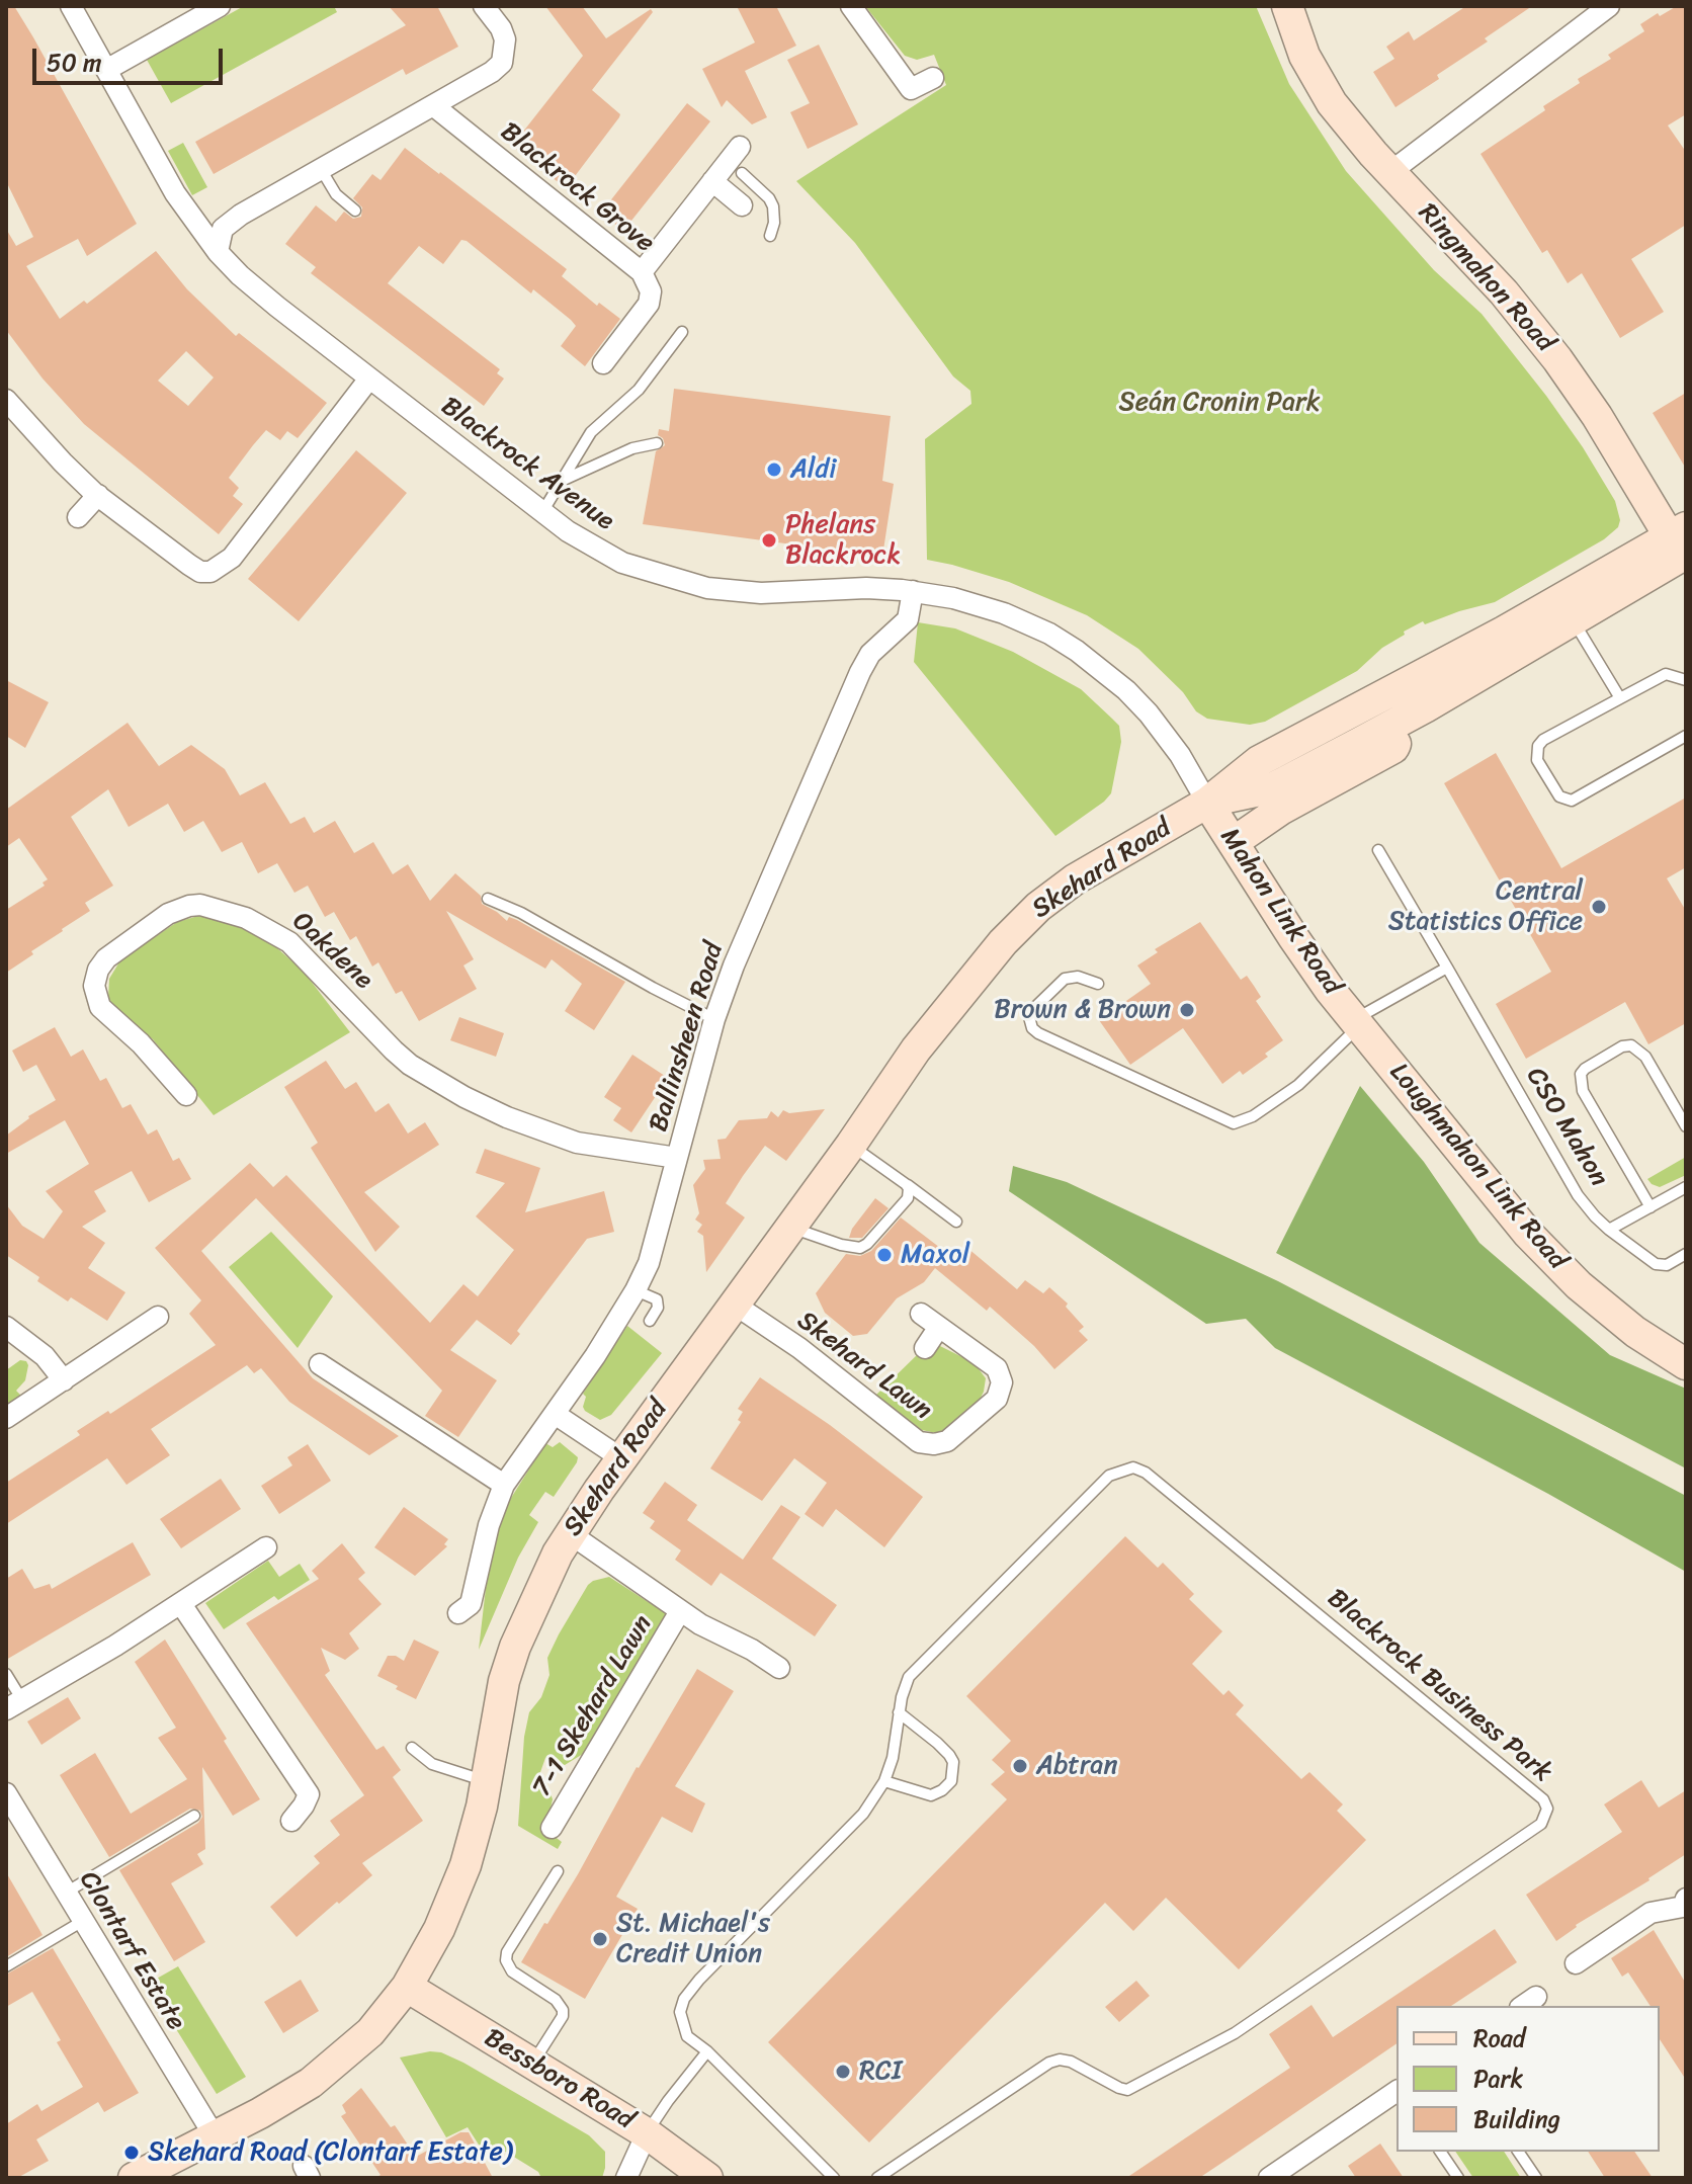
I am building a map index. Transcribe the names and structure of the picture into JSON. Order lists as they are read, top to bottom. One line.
{"streets":{"main road":["Ringmahon Road","Skehard Road","Mahon Link Road","Loughmahon Link Road","Bessboro Road"],"street":["Blackrock Grove","Blackrock Avenue","Oakdene","Ballinsheen Road","Skehard Lawn","7-1 Skehard Lawn","Clontarf Estate"],"lane":["CSO Mahon","Blackrock Business Park"]},"crossings":[["Ringmahon Road","Skehard Road"],["Blackrock Avenue","Skehard Road"],["Blackrock Avenue","Mahon Link Road"],["Blackrock Avenue","Ballinsheen Road"],["Skehard Road","Mahon Link Road"],["Skehard Road","Skehard Lawn"],["Skehard Road","Clontarf Estate"],["Skehard Road","Bessboro Road"],["Mahon Link Road","Loughmahon Link Road"],["Oakdene","Ballinsheen Road"]],"parks":["Seán Cronin Park"],"places":["Aldi","Phelans Blackrock","Central Statistics Office","Brown & Brown","Maxol","Abtran","St. Michael's Credit Union","RCI","Skehard Road (Clontarf Estate)"],"legend":["Road","Park","Building"],"scale_bar":"50 m"}
